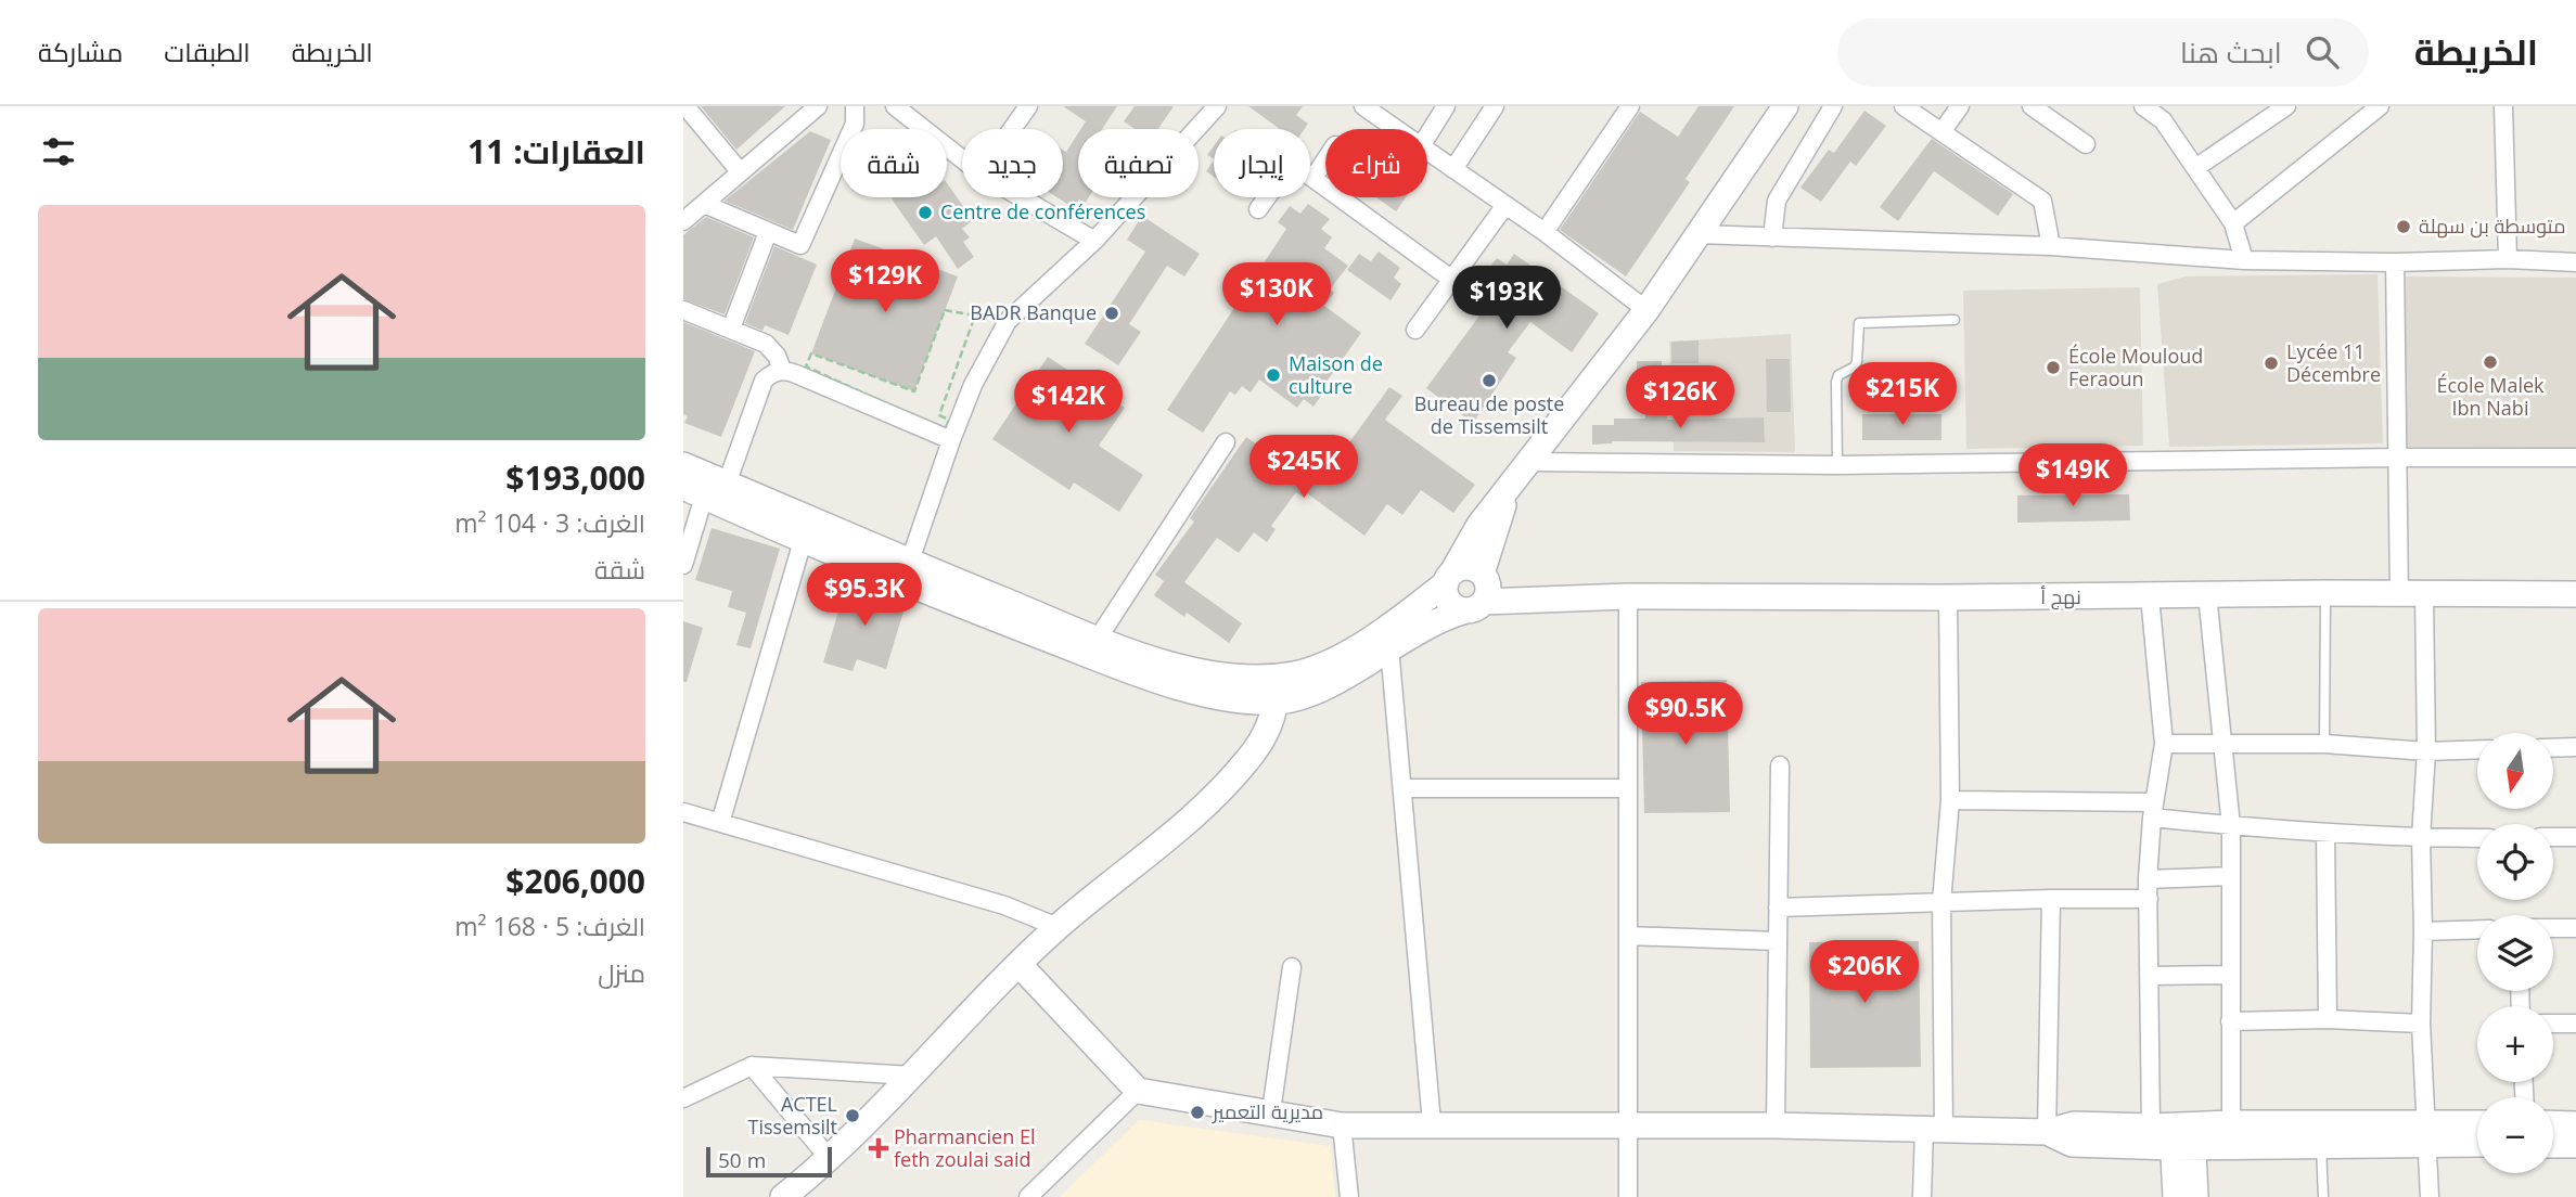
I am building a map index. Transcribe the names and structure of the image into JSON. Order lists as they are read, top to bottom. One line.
{"streets":{"street":["نهج أ"]},"places":{"other":["Centre de conférences","متوسطة بن سهلة","BADR Banque","École Malek Ibn Nabi","Lycée 11 Décembre","École Mouloud Feraoun","Maison de culture","Bureau de poste de Tissemsilt","مديرية التعمير","ACTEL Tissemsilt"],"health":["Pharmancien El feth zoulai said"]},"scale_bar":"50 m","north":"bottom","page":{"header":"الخريطة","search":"ابحث هنا","nav":["الخريطة","الطبقات","مشاركة"],"heading":"العقارات: 11","chip":["شراء","إيجار","تصفية","جديد","شقة"],"list":[{"name":"$193,000","note":"الغرف: 3 · 104 m² · شقة"},{"name":"$206,000","note":"الغرف: 5 · 168 m² · منزل"}],"price":["$129K","$130K","$193K","$215K","$126K","$142K","$245K","$149K","$95.3K","$90.5K","$206K"],"map_buttons":["+","−"],"scale":"50 m"}}
